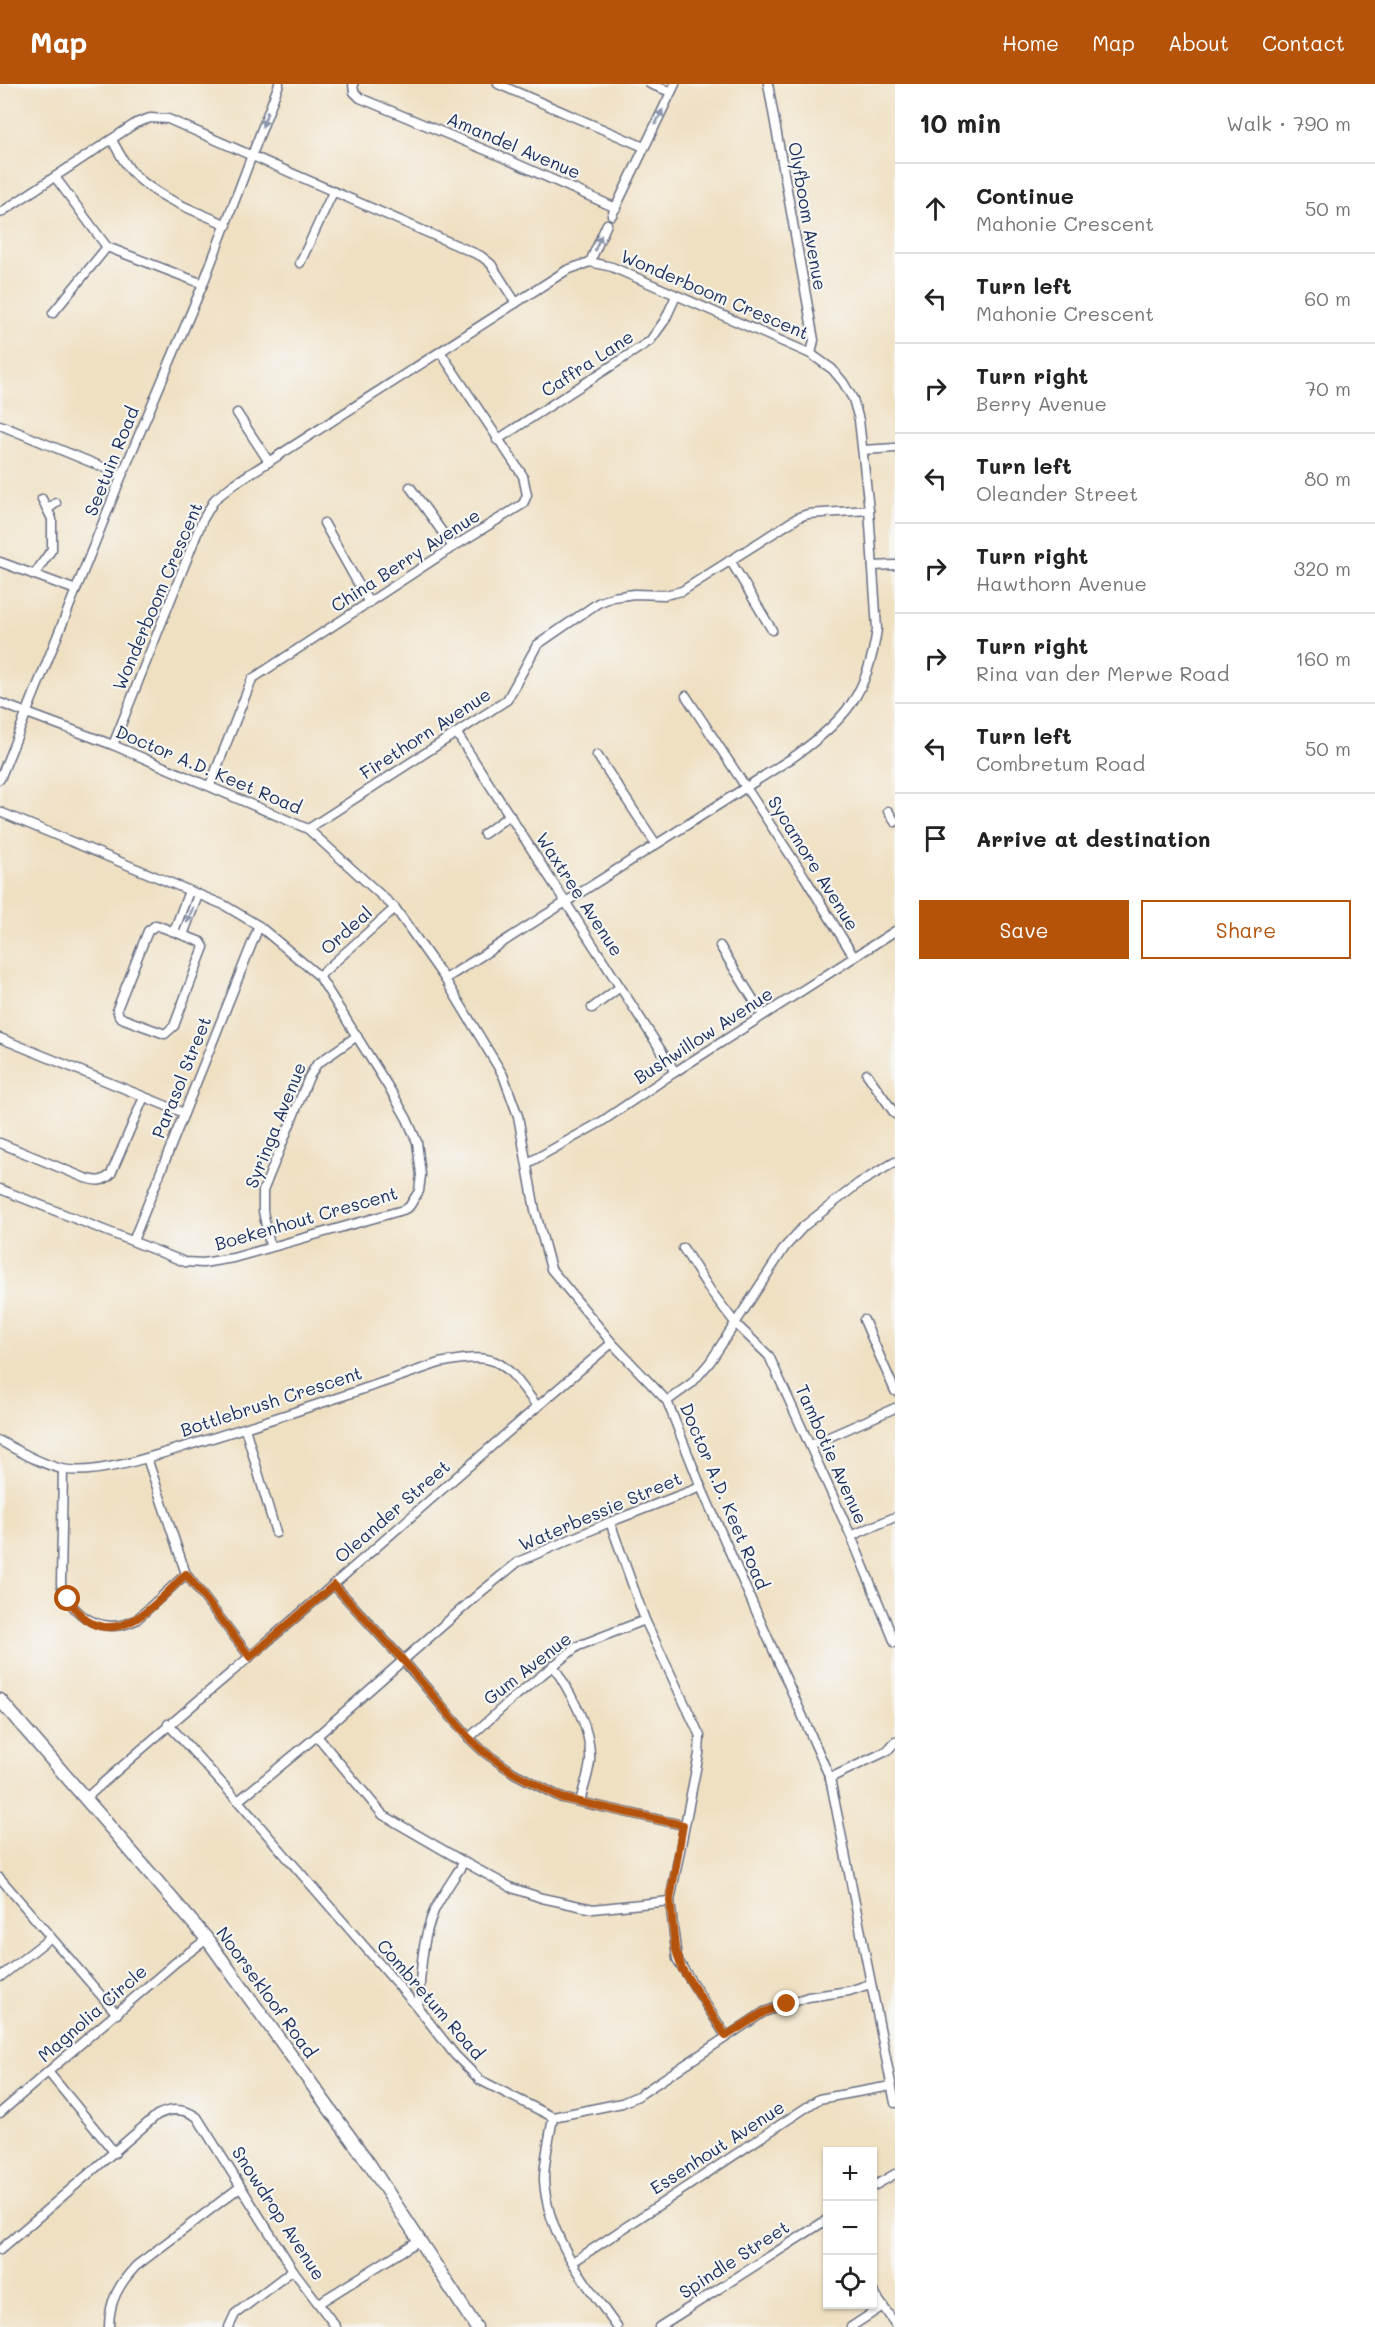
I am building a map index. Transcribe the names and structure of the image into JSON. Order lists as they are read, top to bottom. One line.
{"streets":{"street":["Amandel Avenue","Olyfboom Avenue","Wonderboom Crescent","Caffra Lane","Seetuin Road","China Berry Avenue","Firethorn Avenue","Doctor A.D. Keet Road","Sycamore Avenue","Waxtree Avenue","Ordeal","Bushwillow Avenue","Parasol Street","Syringa Avenue","Boekenhout Crescent","Bottlebrush Crescent","Tambotie Avenue","Oleander Street","Waterbessie Street","Gum Avenue","Noorsekloof Road","Combretum Road","Magnolia Circle","Essenhout Avenue","Snowdrop Avenue","Spindle Street"]},"crossings":[["Olyfboom Avenue","Wonderboom Crescent"],["Wonderboom Crescent","Caffra Lane"],["Wonderboom Crescent","China Berry Avenue"],["Wonderboom Crescent","Firethorn Avenue"],["Wonderboom Crescent","Doctor A.D. Keet Road"],["Wonderboom Crescent","Sycamore Avenue"],["Wonderboom Crescent","Waxtree Avenue"],["Caffra Lane","China Berry Avenue"],["Seetuin Road","Doctor A.D. Keet Road"],["China Berry Avenue","Doctor A.D. Keet Road"],["Firethorn Avenue","Doctor A.D. Keet Road"],["Firethorn Avenue","Waxtree Avenue"],["Doctor A.D. Keet Road","Ordeal"],["Doctor A.D. Keet Road","Bushwillow Avenue"],["Doctor A.D. Keet Road","Oleander Street"],["Doctor A.D. Keet Road","Waterbessie Street"],["Doctor A.D. Keet Road","Essenhout Avenue"],["Sycamore Avenue","Bushwillow Avenue"],["Waxtree Avenue","Bushwillow Avenue"],["Ordeal","Boekenhout Crescent"],["Parasol Street","Boekenhout Crescent"],["Syringa Avenue","Boekenhout Crescent"],["Bottlebrush Crescent","Oleander Street"],["Oleander Street","Noorsekloof Road"],["Oleander Street","Combretum Road"],["Waterbessie Street","Combretum Road"],["Noorsekloof Road","Magnolia Circle"]],"page":{"header":"Map","nav":["Home","Map","About","Contact"],"heading":["10 min","Walk · 790 m"],"list":[["Continue","Mahonie Crescent","50 m"],["Turn left","Mahonie Crescent","60 m"],["Turn right","Berry Avenue","70 m"],["Turn left","Oleander Street","80 m"],["Turn right","Hawthorn Avenue","320 m"],["Turn right","Rina van der Merwe Road","160 m"],["Turn left","Combretum Road","50 m"],"Arrive at destination"],"buttons":["Save","Share"],"map_buttons":["+","−"]}}
